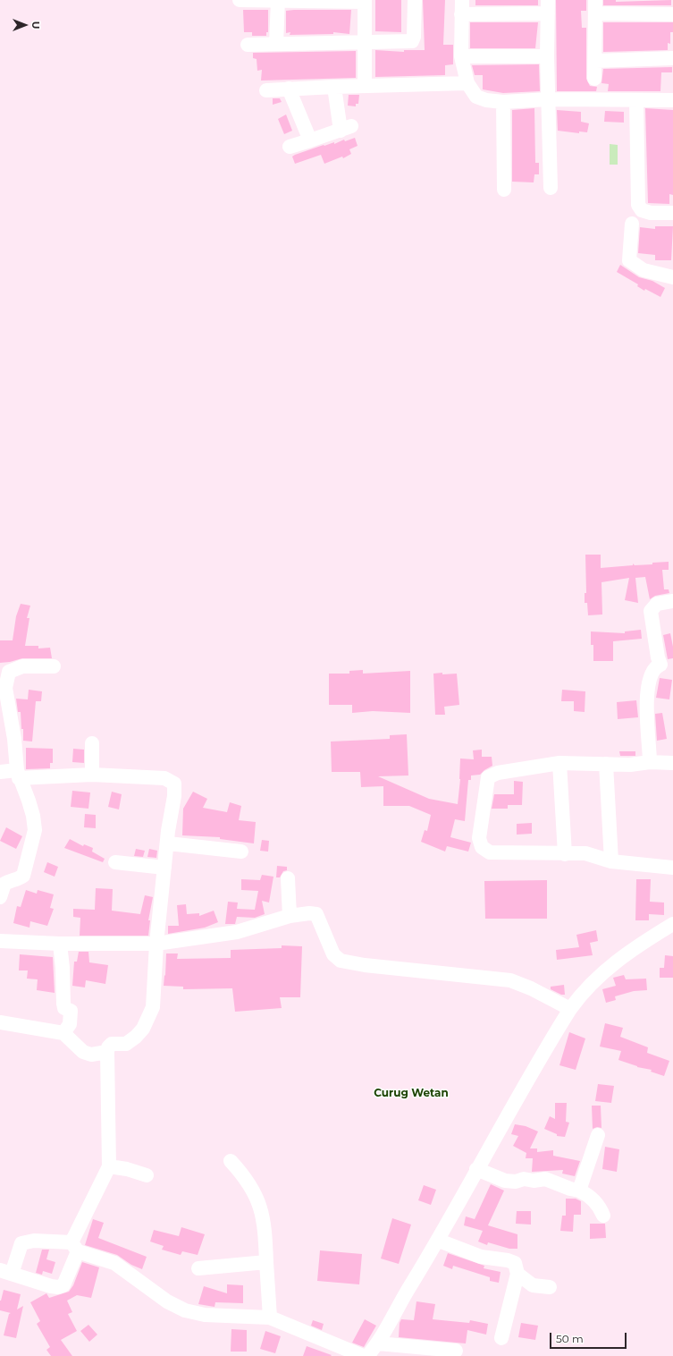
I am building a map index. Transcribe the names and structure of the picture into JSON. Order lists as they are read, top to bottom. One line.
{"districts":["Curug Wetan"],"scale_bar":"50 m","north":"right"}
